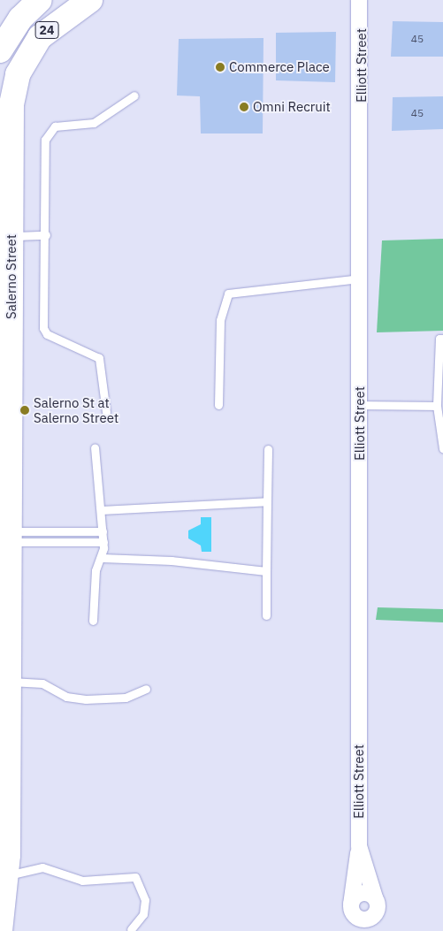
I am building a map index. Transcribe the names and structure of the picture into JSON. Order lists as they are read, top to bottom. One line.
{"streets":{"main road":["24","Salerno Street"],"street":["Elliott Street"]},"places":["Commerce Place","Omni Recruit","Salerno St at Salerno Street"],"house_numbers":["45","45"]}
